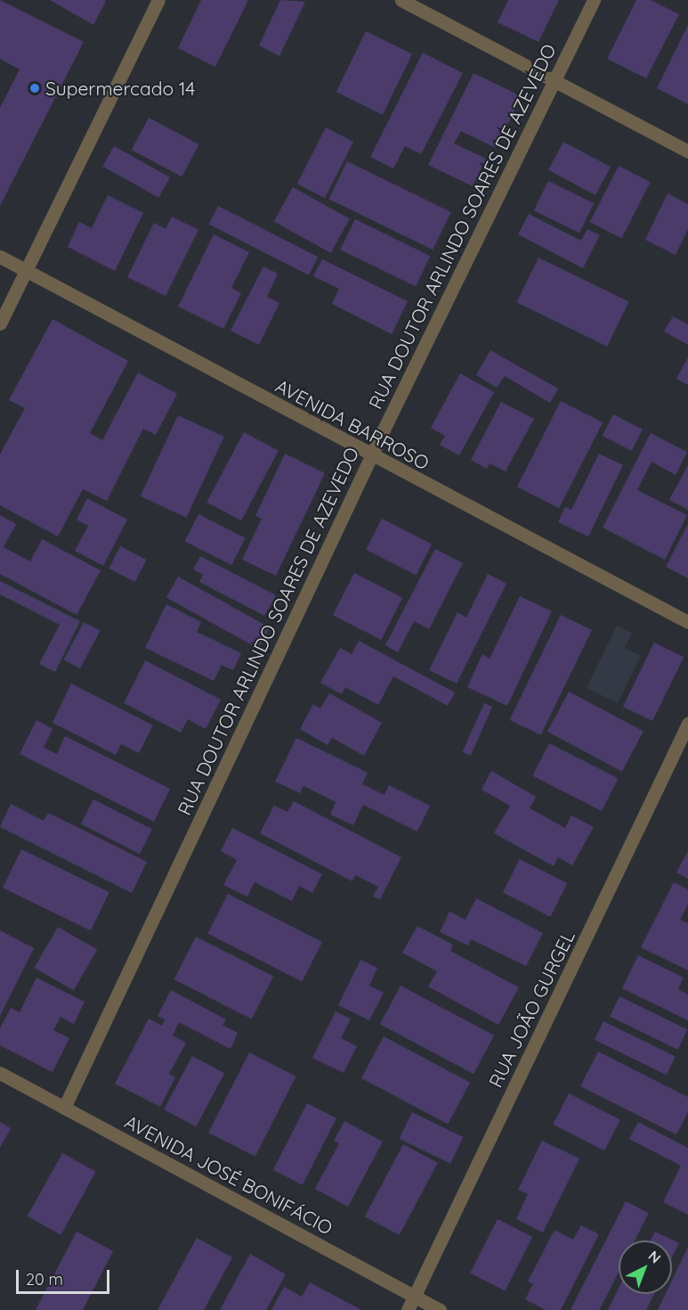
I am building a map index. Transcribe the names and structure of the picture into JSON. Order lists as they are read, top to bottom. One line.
{"streets":{"street":["RUA DOUTOR ARLINDO SOARES DE AZEVEDO","AVENIDA BARROSO","RUA JOÃO GURGEL","AVENIDA JOSÉ BONIFÁCIO"]},"crossings":[["RUA DOUTOR ARLINDO SOARES DE AZEVEDO","AVENIDA BARROSO"],["RUA DOUTOR ARLINDO SOARES DE AZEVEDO","AVENIDA JOSÉ BONIFÁCIO"],["RUA JOÃO GURGEL","AVENIDA JOSÉ BONIFÁCIO"]],"places":["Supermercado 14"],"scale_bar":"20 m","north":"top right"}
